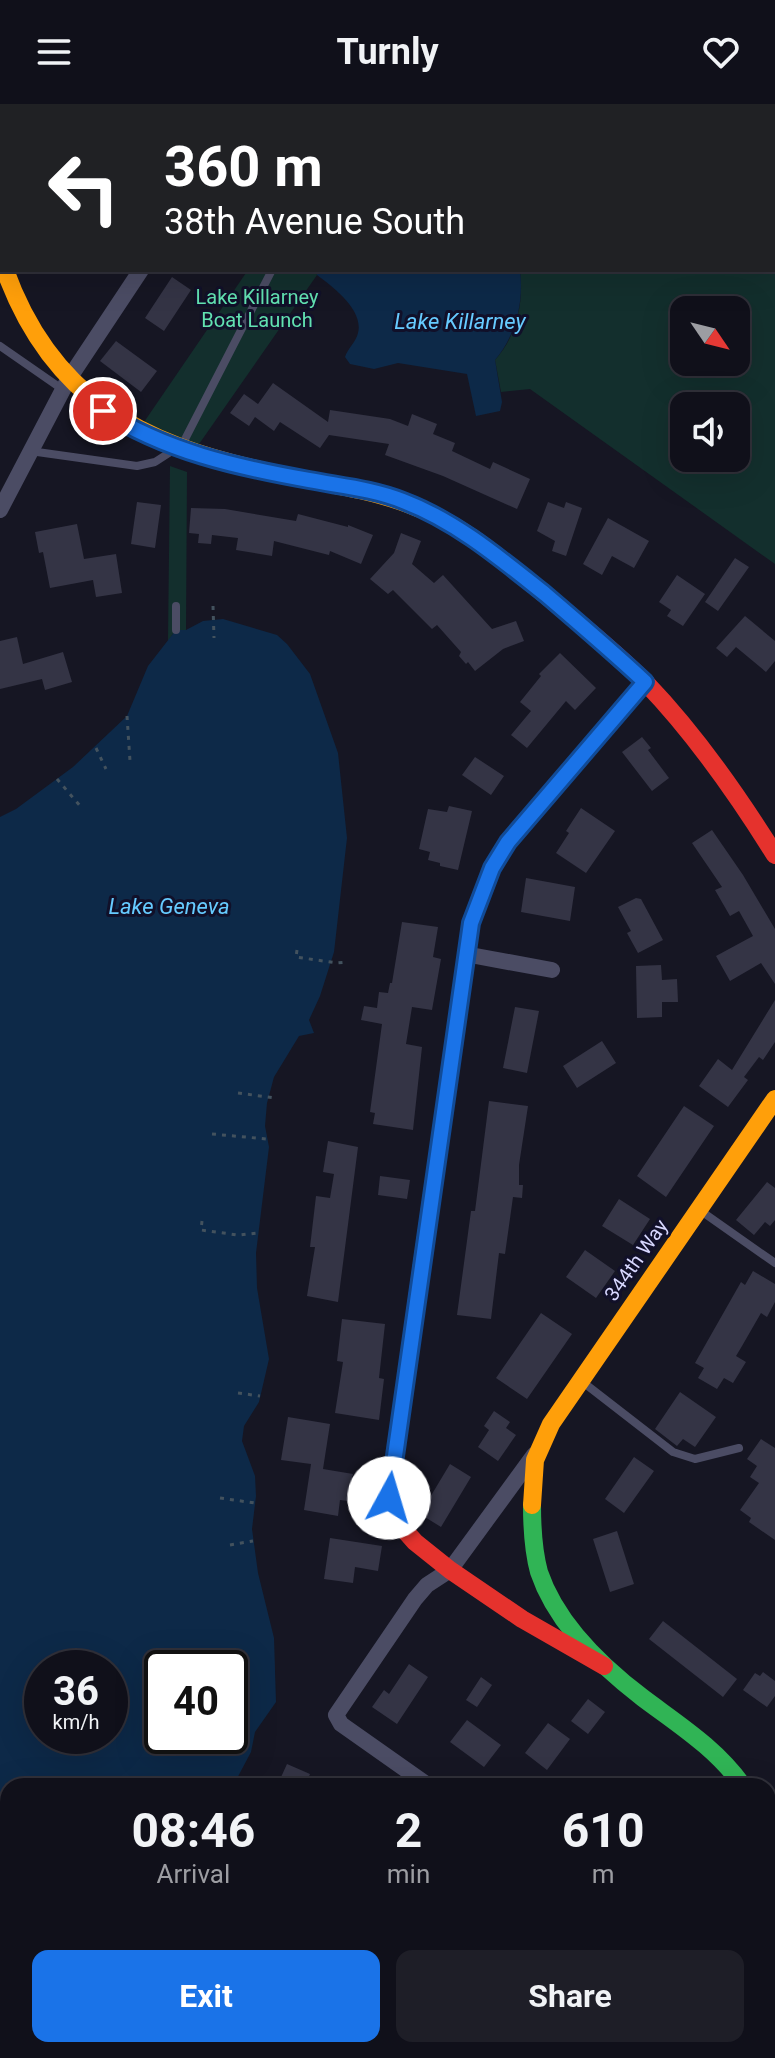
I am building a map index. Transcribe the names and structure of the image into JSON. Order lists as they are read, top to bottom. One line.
{"streets":{"street":["344th Way"]},"water":["Lake Killarney","Lake Geneva"],"parks":["Lake Killarney Boat Launch"],"north":"bottom right","page":{"header":"Turnly","turn":["360 m","38th Avenue South"],"speed":"36 km/h","limit":"40","eta":["08:46","Arrival","2","min","610","m"],"buttons":["Exit","Share"]}}
